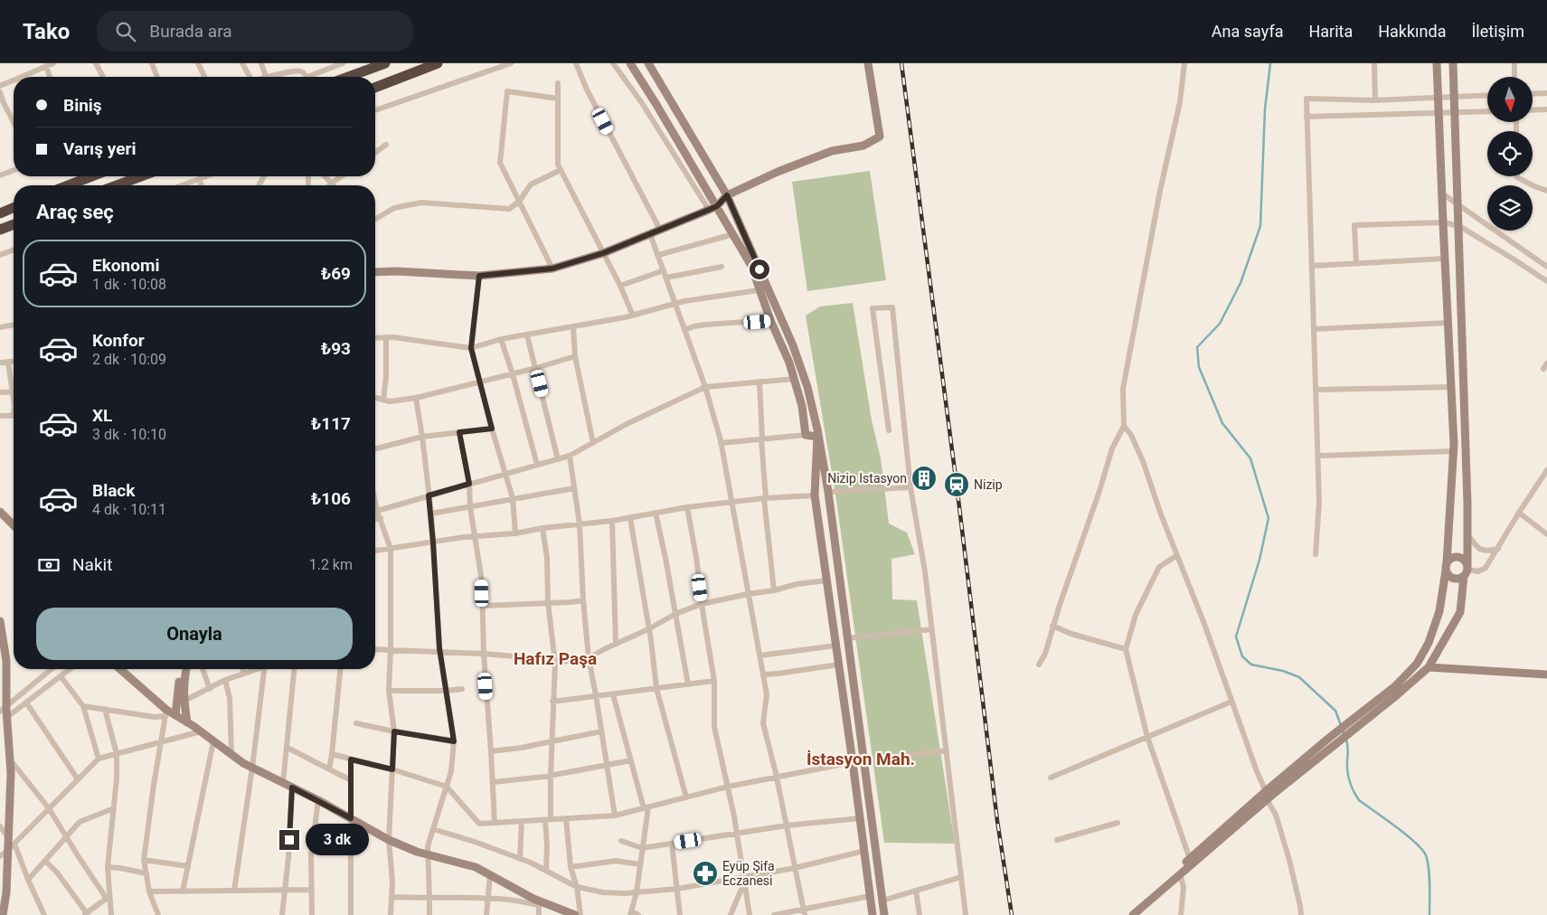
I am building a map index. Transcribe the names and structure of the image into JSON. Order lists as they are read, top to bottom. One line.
{"districts":["Hafız Paşa","İstasyon Mah."],"places":{"building":["Nizip Istasyon"],"station":["Nizip"],"pharmacy":["Eyüp Şifa Eczanesi"]},"north":"bottom","page":{"header":"Tako","search":"Burada ara","nav":["Ana sayfa","Harita","Hakkında","İletişim"],"banner":["Biniş","Varış yeri"],"heading":"Araç seç","list":[{"name":"Ekonomi","note":"1 dk · 10:08","value":"₺69"},{"name":"Konfor","note":"2 dk · 10:09","value":"₺93"},{"name":"XL","note":"3 dk · 10:10","value":"₺117"},{"name":"Black","note":"4 dk · 10:11","value":"₺106"}],"pay":["Nakit","1.2 km"],"buttons":"Onayla","bubble":"3 dk"}}
